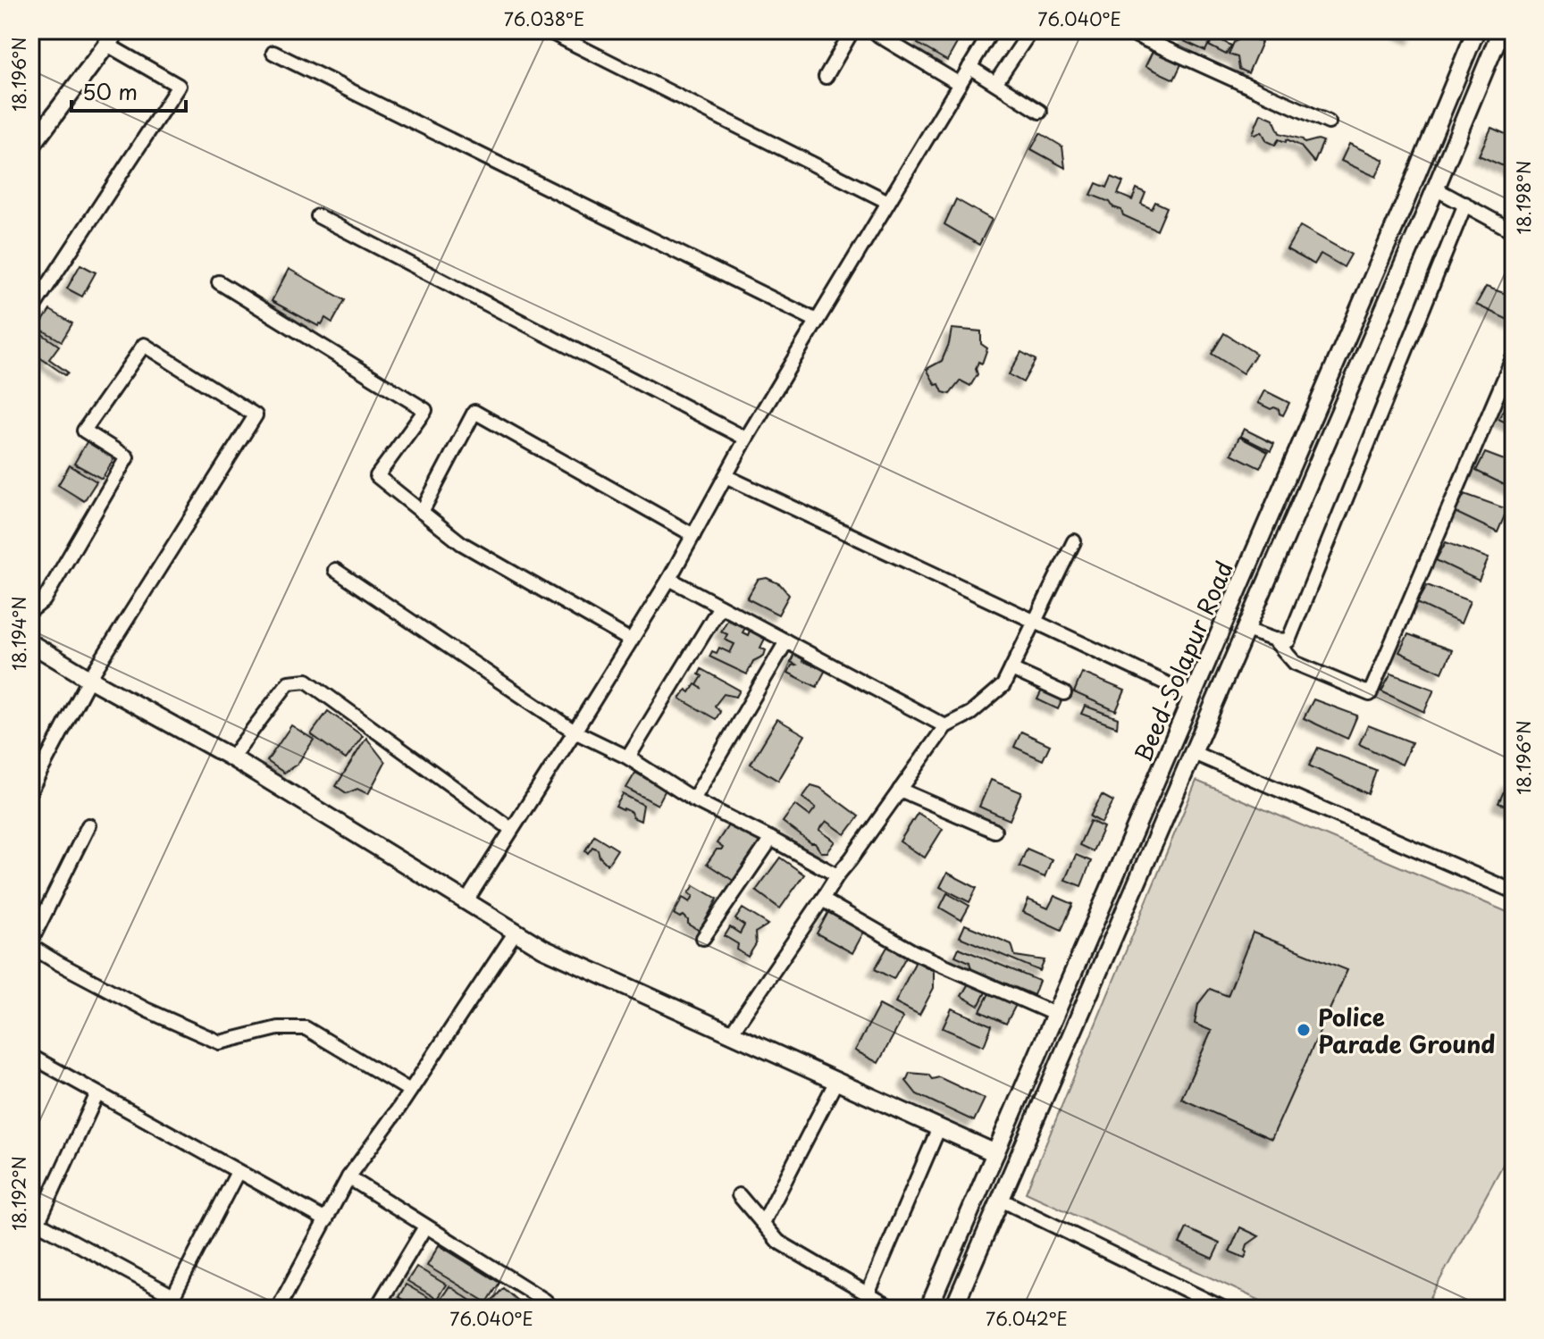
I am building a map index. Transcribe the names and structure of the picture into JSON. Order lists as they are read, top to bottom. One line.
{"streets":{"main road":["Beed-Solapur Road"]},"places":["Police Parade Ground"],"scale_bar":"50 m","coordinates":["76.038°E","76.040°E","18.196°N","18.198°N","18.194°N","18.192°N","76.042°E"]}
